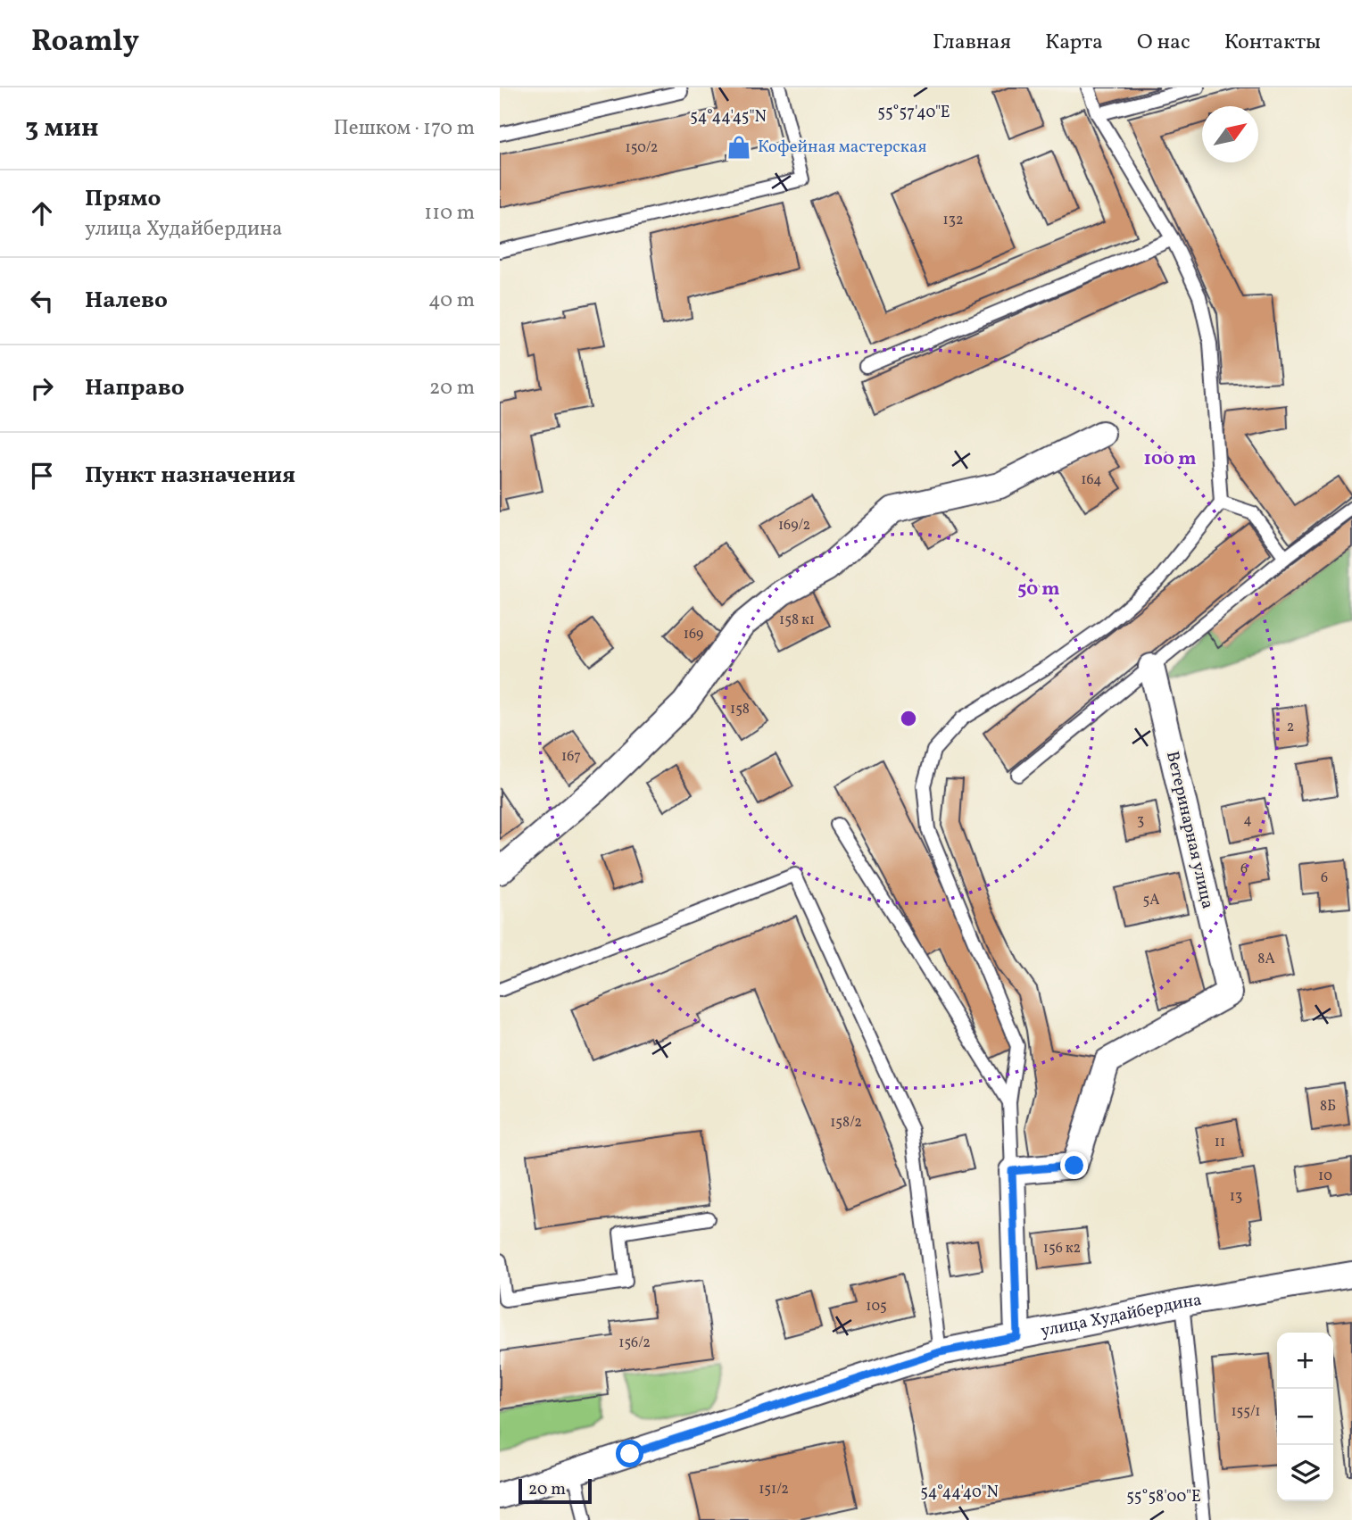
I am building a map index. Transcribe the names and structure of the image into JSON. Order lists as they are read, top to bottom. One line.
{"streets":{"street":["Ветеринарная улица","улица Худайбердина"]},"places":{"shop":["Кофейная мастерская"]},"house_numbers":["150/2","132","164","169/2","158 к1","169","158","2","167","4","3","6","6","5А","8А","8Б","158/2","11","10","13","156 к2","105","156/2","155/1","151/2"],"scale_bar":"20 m","north":"top right","page":{"header":"Roamly","nav":["Главная","Карта","О нас","Контакты"],"heading":["3 мин","Пешком · 170 m"],"list":[["Прямо","улица Худайбердина","110 m"],["Налево","40 m"],["Направо","20 m"],"Пункт назначения"],"map_buttons":["+","−"],"scale":"20 m"},"coordinates":["55°57'40\"E","54°44'45\"N","54°44'40\"N","55°58'00\"E"],"rings":["100 m","50 m"]}
